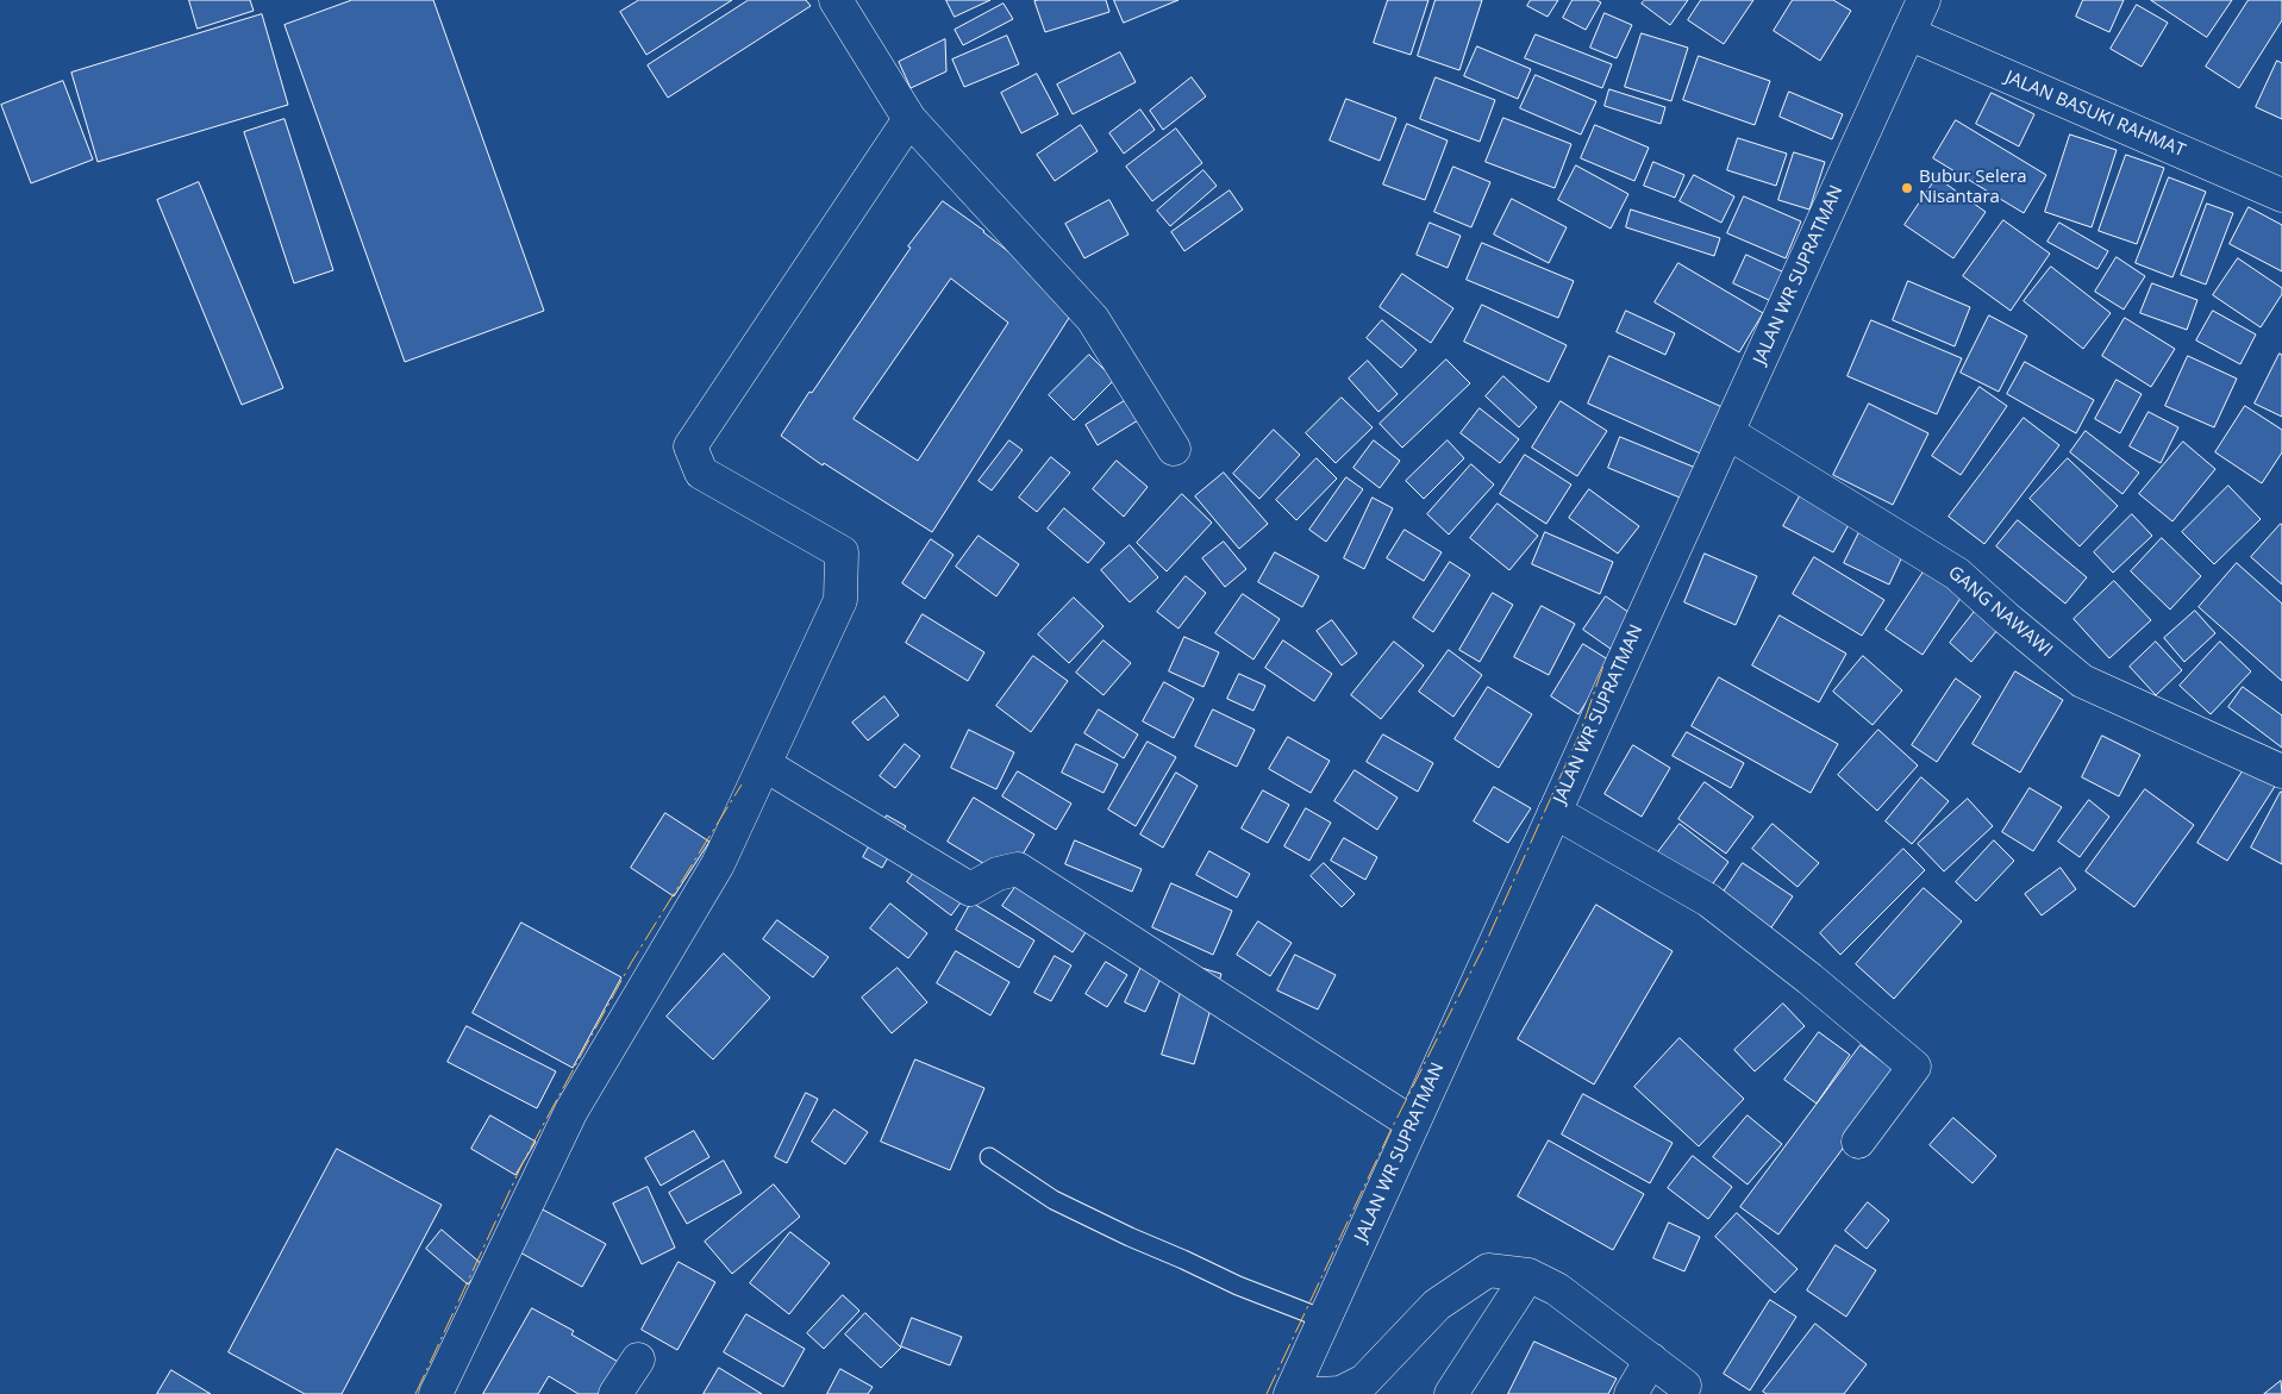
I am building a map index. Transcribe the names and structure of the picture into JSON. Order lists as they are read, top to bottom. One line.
{"streets":{"street":["JALAN BASUKI RAHMAT","JALAN WR SUPRATMAN","GANG NAWAWI"]},"crossings":[["JALAN BASUKI RAHMAT","JALAN WR SUPRATMAN"],["JALAN WR SUPRATMAN","GANG NAWAWI"]],"places":["Bubur Selera Nisantara"]}
